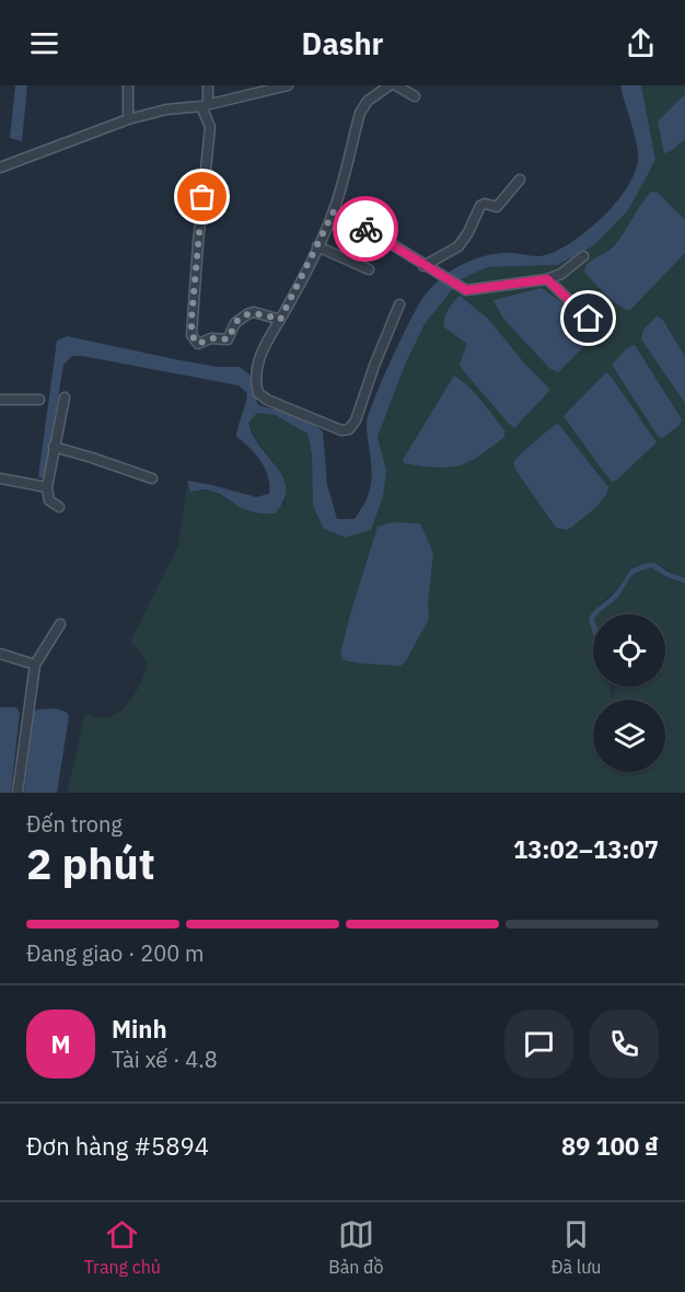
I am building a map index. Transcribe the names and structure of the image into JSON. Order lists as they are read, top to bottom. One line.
{"page":{"header":"Dashr","heading":["2 phút","Đến trong","13:02–13:07"],"panel":["Minh","Tài xế · 4.8","Đơn hàng #5894","89 100 ₫"],"bar":"Đang giao · 200 m","round":"M","tabs":["Trang chủ","Bản đồ","Đã lưu"]}}
